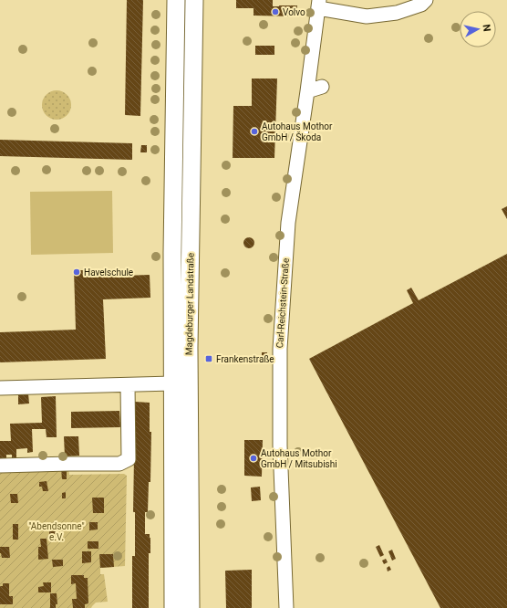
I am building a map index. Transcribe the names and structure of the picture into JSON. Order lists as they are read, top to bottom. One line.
{"streets":{"main road":["Magdeburger Landstraße"],"street":["Carl-Reichstein-Straße"]},"parks":["\"Abendsonne\" e.V."],"places":{"other":["Volvo","Autohaus Mothor GmbH / Škoda","Havelschule","Autohaus Mothor GmbH / Mitsubishi"],"transit":["Frankenstraße"]},"north":"right"}
